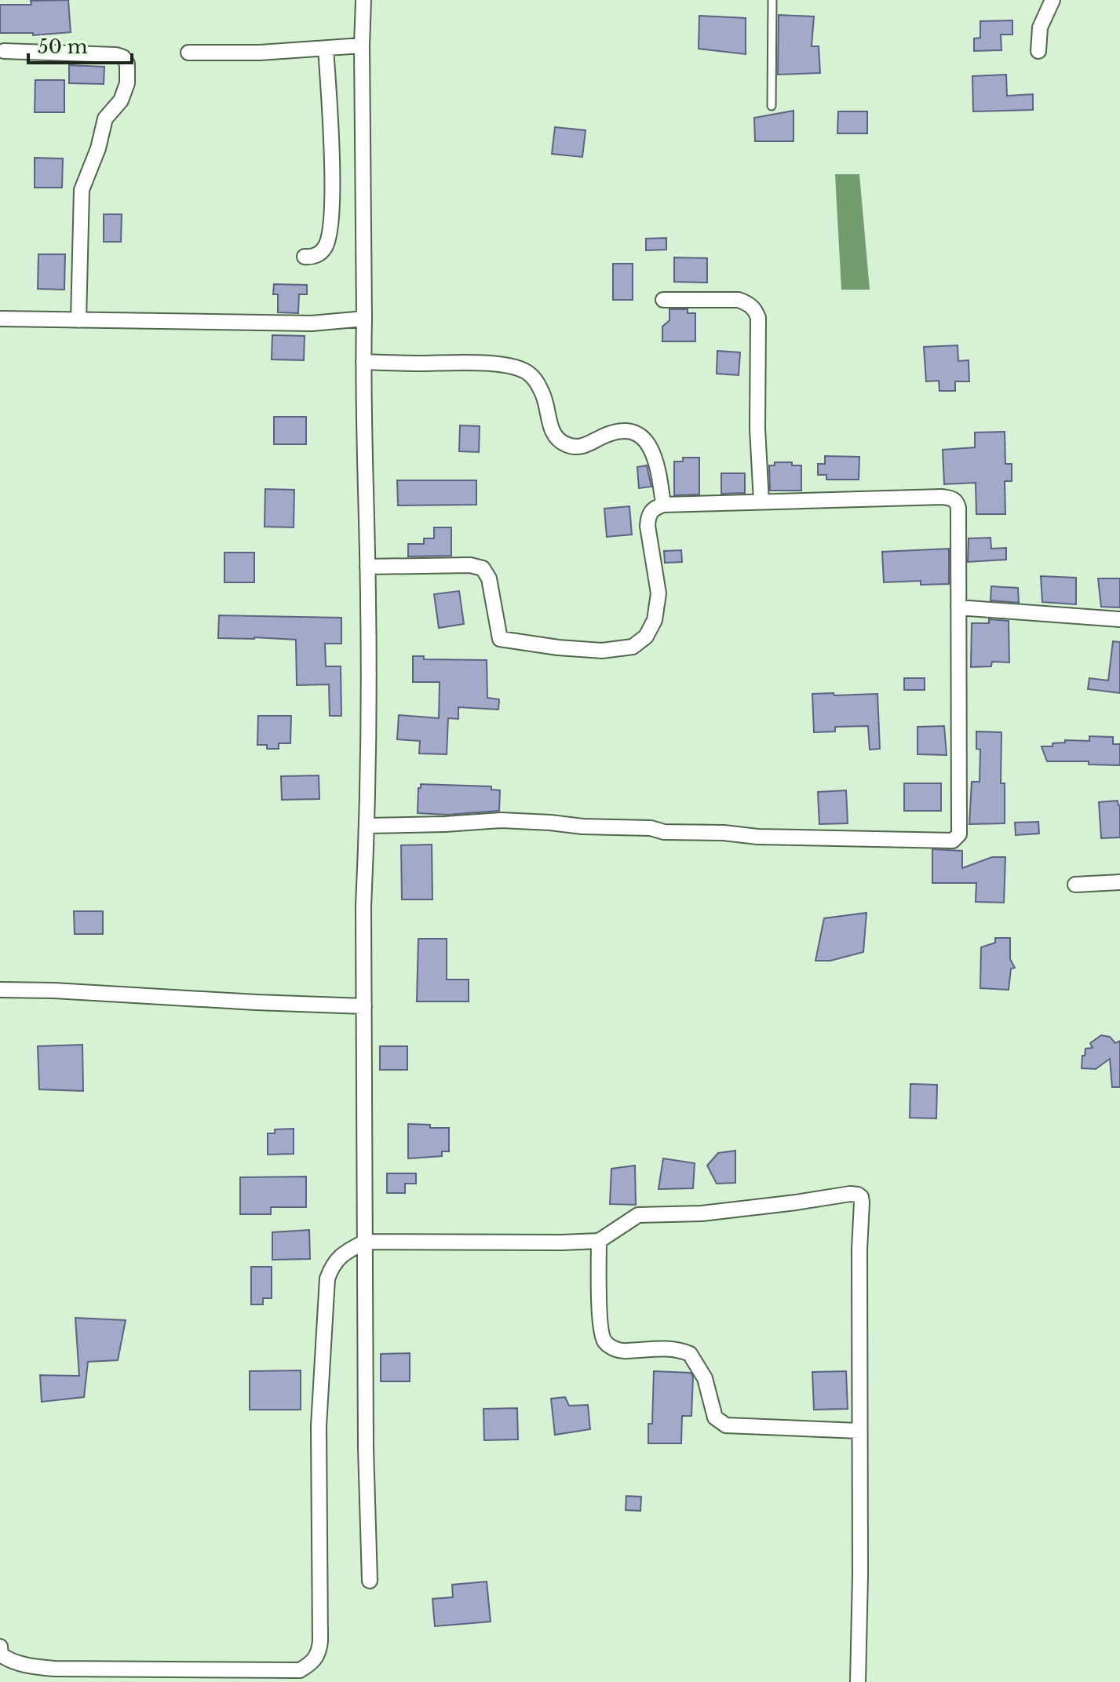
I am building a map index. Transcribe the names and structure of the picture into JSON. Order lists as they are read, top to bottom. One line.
{"scale_bar":"50 m"}
